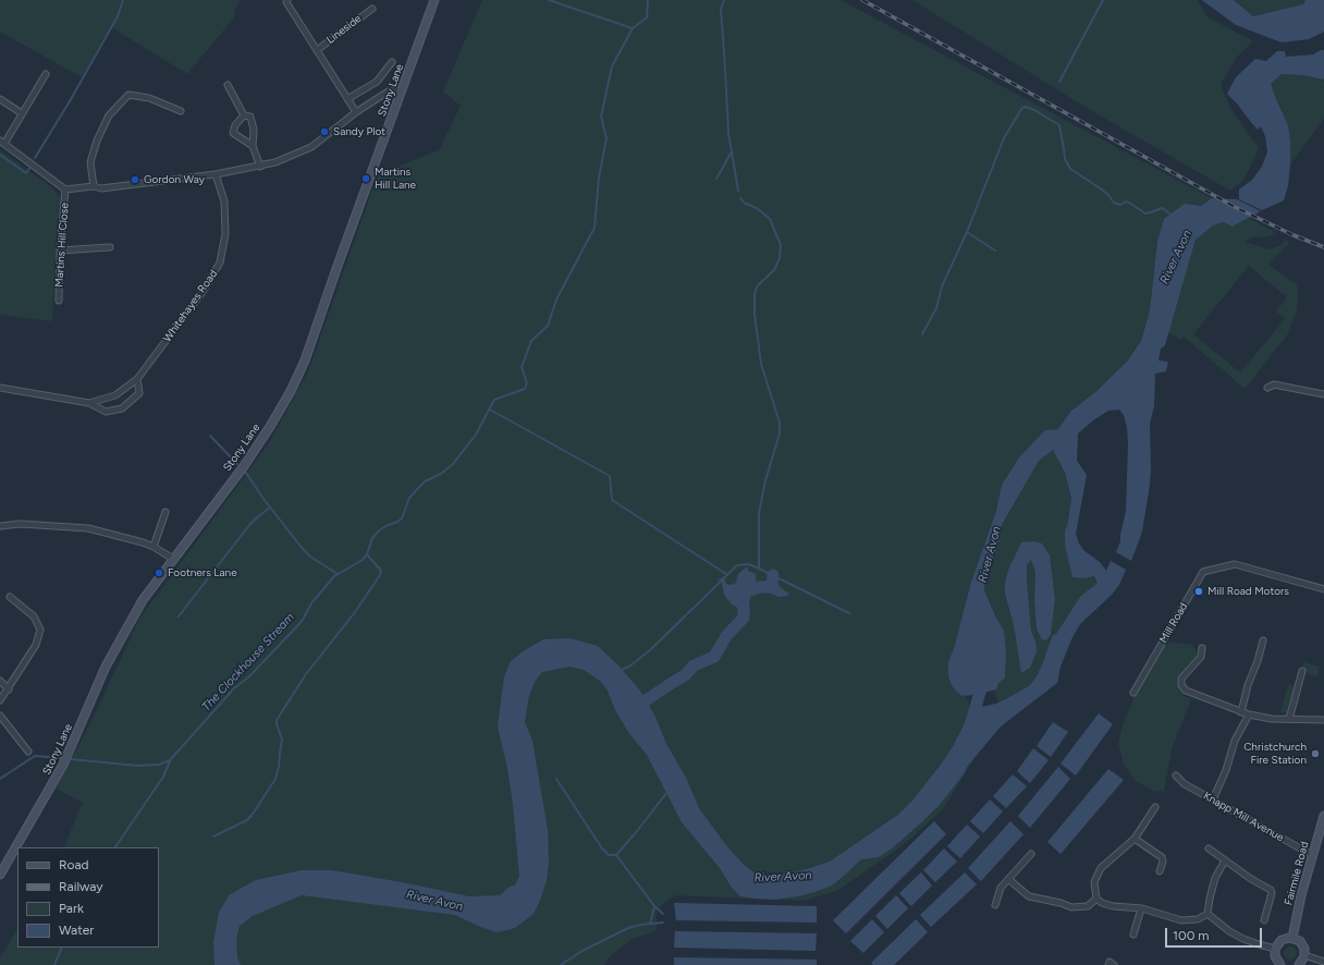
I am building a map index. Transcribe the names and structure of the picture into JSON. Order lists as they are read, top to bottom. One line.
{"streets":{"main road":["Stony Lane","Fairmile Road"],"street":["Lineside","Martins Hill Close","Whitehayes Road","Mill Road","Knapp Mill Avenue"]},"crossings":[["Knapp Mill Avenue","Fairmile Road"]],"water":["River Avon","The Clockhouse Stream"],"places":["Sandy Plot","Martins Hill Lane","Gordon Way","Footners Lane","Mill Road Motors","Christchurch Fire Station"],"legend":["Road","Railway","Park","Water"],"scale_bar":"100 m"}
